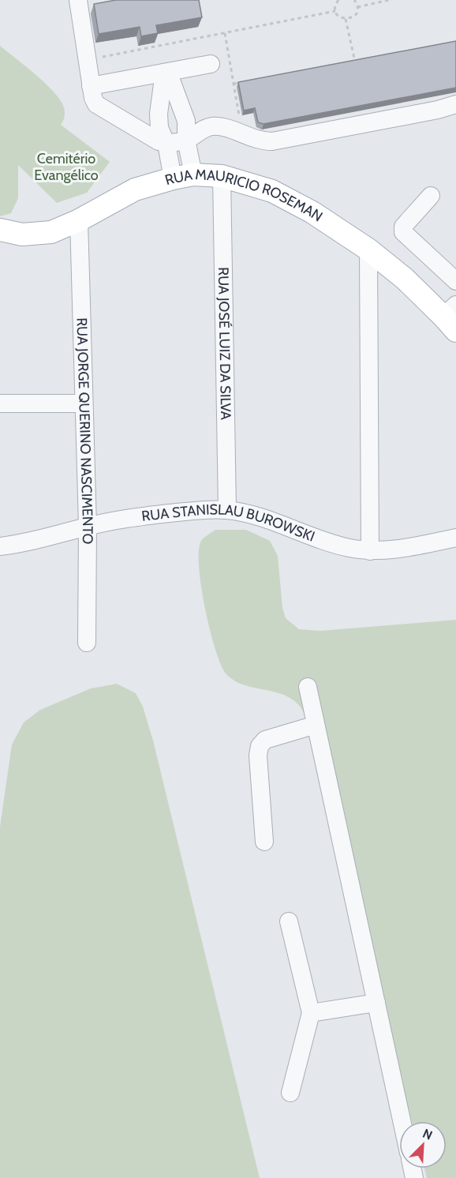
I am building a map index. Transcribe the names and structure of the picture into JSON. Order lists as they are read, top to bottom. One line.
{"streets":{"main road":["RUA MAURICIO ROSEMAN"],"street":["RUA JOSÉ LUIZ DA SILVA","RUA JORGE QUERINO NASCIMENTO","RUA STANISLAU BUROWSKI"]},"crossings":[["RUA MAURICIO ROSEMAN","RUA JOSÉ LUIZ DA SILVA"],["RUA MAURICIO ROSEMAN","RUA JORGE QUERINO NASCIMENTO"],["RUA JOSÉ LUIZ DA SILVA","RUA STANISLAU BUROWSKI"],["RUA JORGE QUERINO NASCIMENTO","RUA STANISLAU BUROWSKI"]],"parks":["Cemitério Evangélico"],"north":"top right"}
